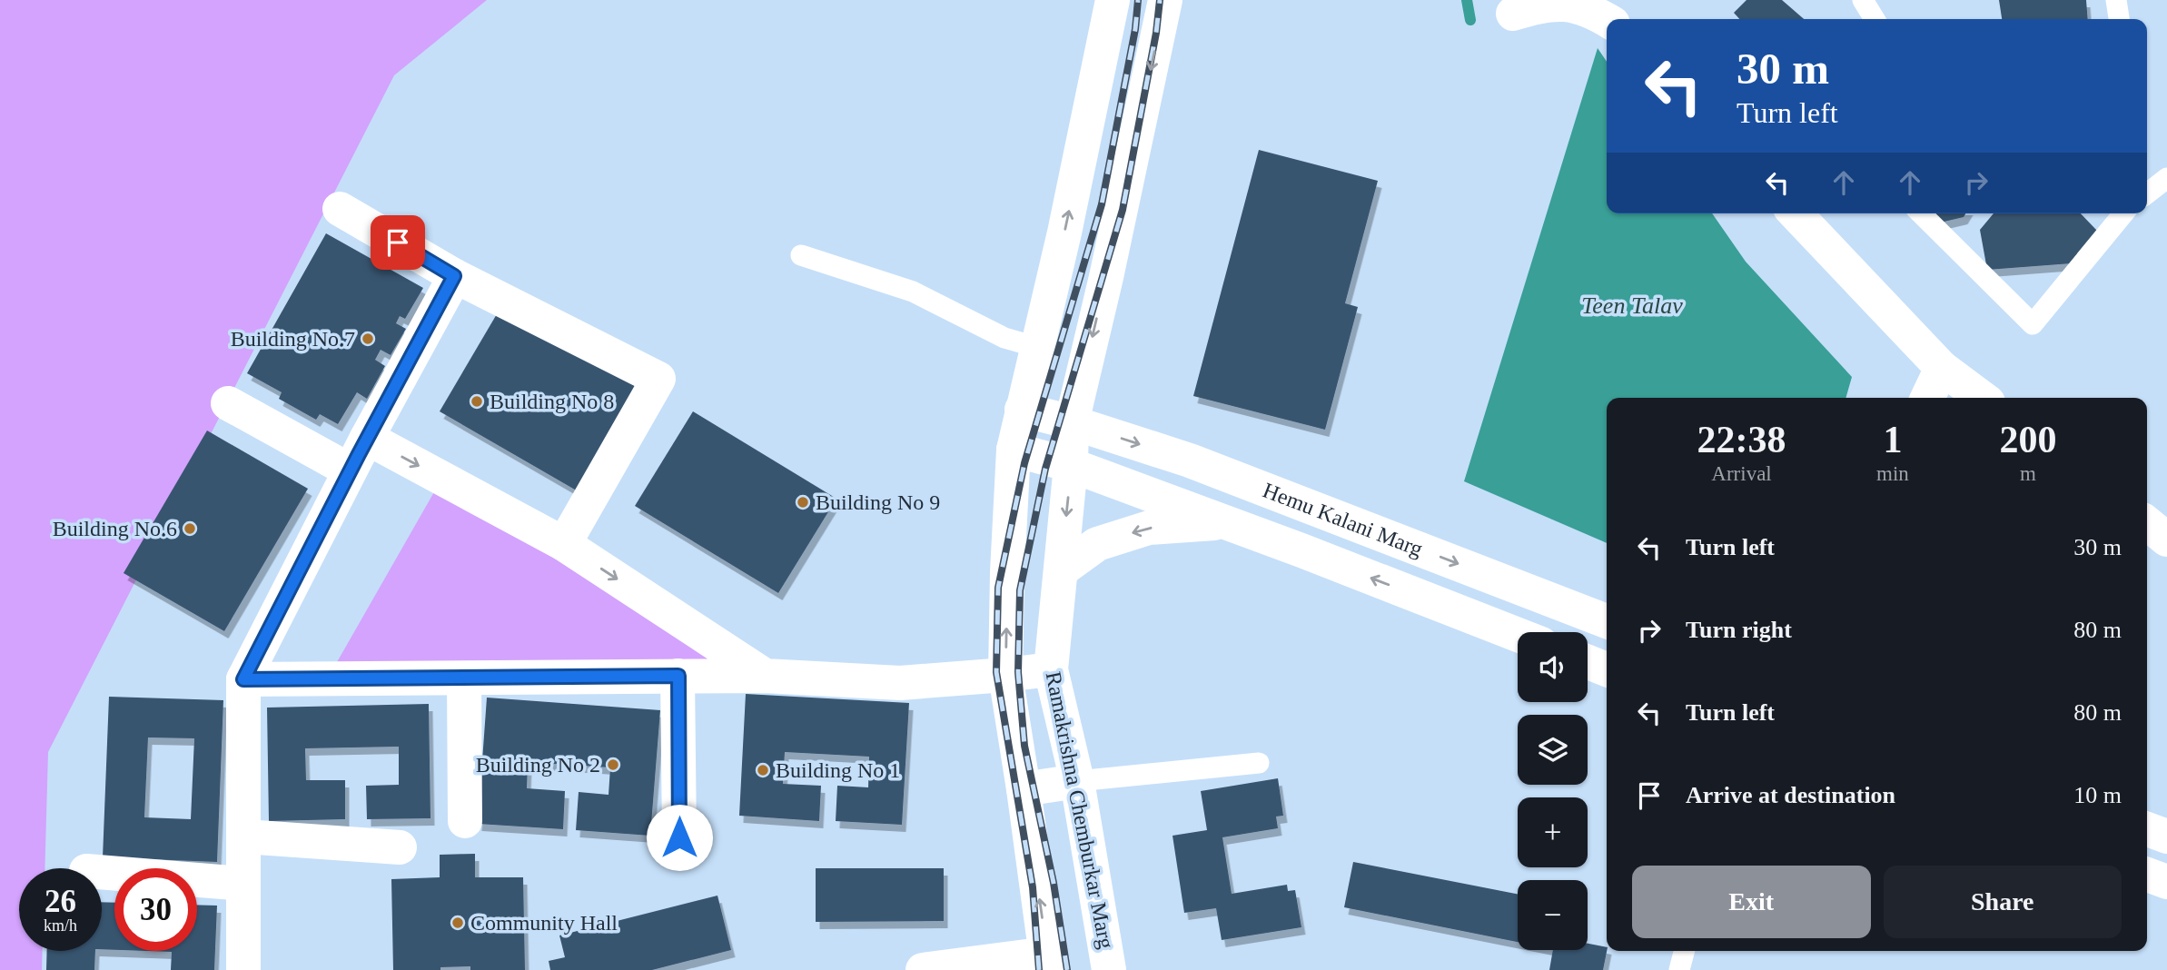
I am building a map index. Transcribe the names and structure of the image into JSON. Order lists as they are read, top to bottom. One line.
{"streets":{"street":["Hemu Kalani Marg","Ramakrishna Chemburkar Marg"]},"crossings":[["Hemu Kalani Marg","Ramakrishna Chemburkar Marg"]],"water":["Teen Talav"],"places":["Building No.7","Building No 8","Building No 9","Building No.6","Building No 2","Building No 1","Community Hall"],"page":{"turn":["30 m","Turn left"],"eta":["22:38","Arrival","1","min","200","m"],"list":[{"name":"Turn left","value":"30 m"},{"name":"Turn right","value":"80 m"},{"name":"Turn left","value":"80 m"},{"name":"Arrive at destination","value":"10 m"}],"map_buttons":["+","−"],"buttons":["Exit","Share"],"speed":"26 km/h","limit":"30"}}
